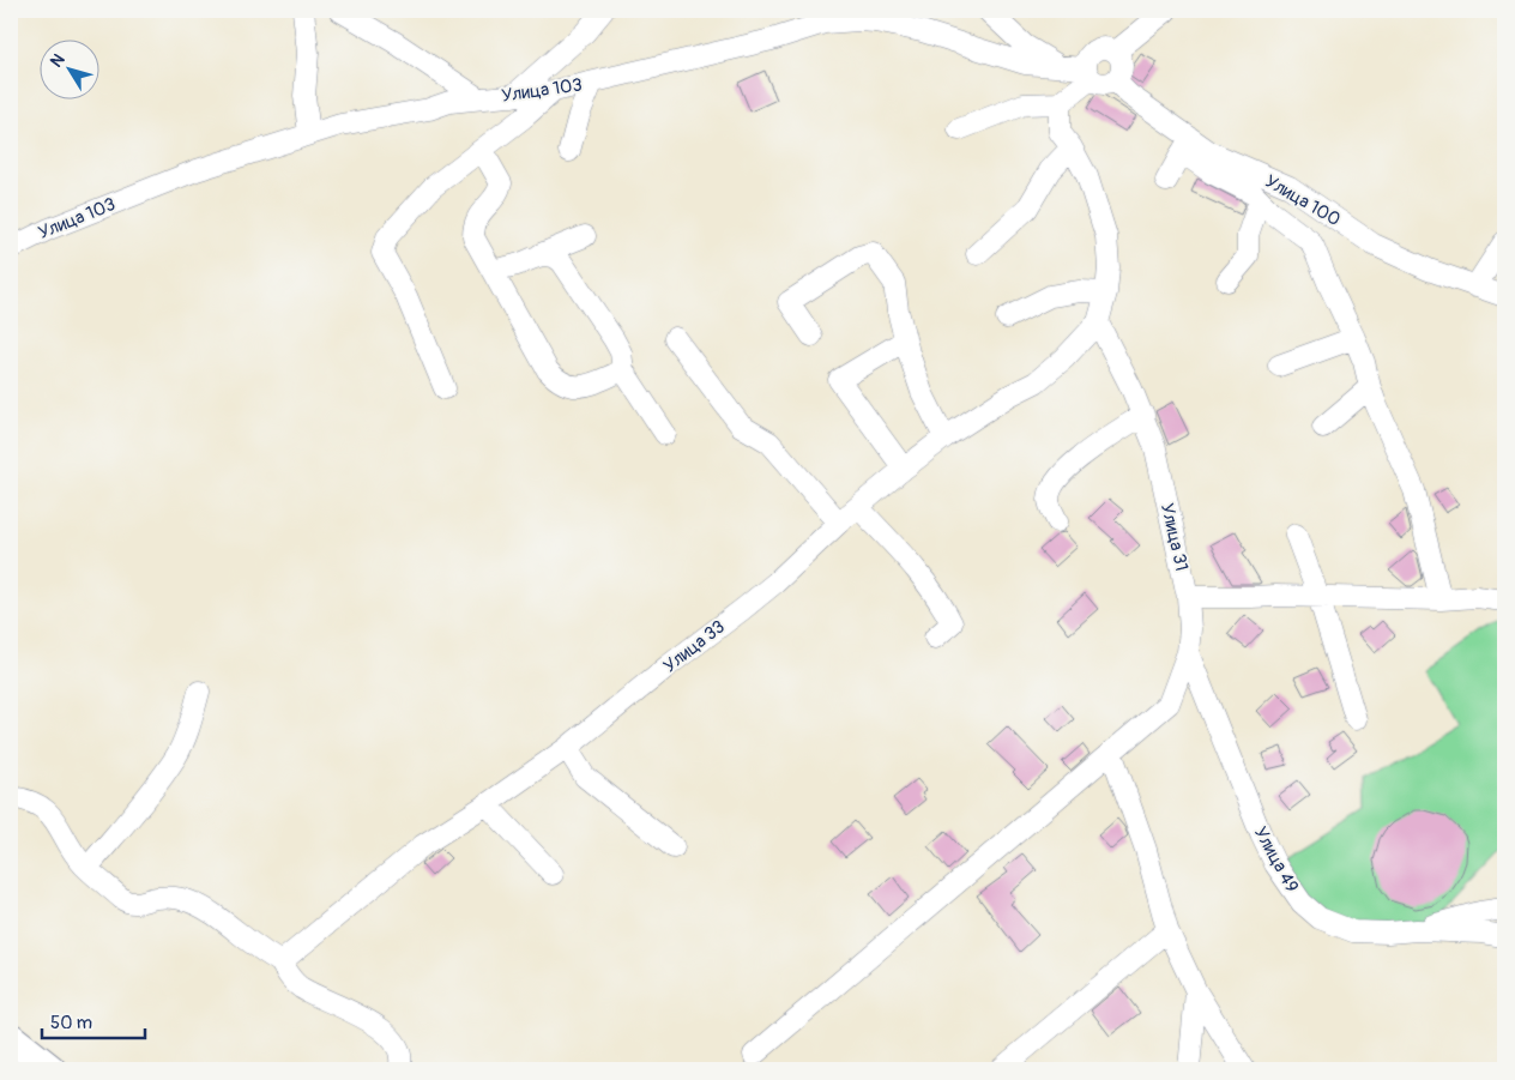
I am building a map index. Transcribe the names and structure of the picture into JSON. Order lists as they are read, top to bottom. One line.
{"streets":{"street":["Улица 103","Улица 100","Улица 31","Улица 33","Улица 49"]},"crossings":[["Улица 103","Улица 100"],["Улица 31","Улица 33"],["Улица 31","Улица 49"]],"scale_bar":"50 m","north":"top left"}
